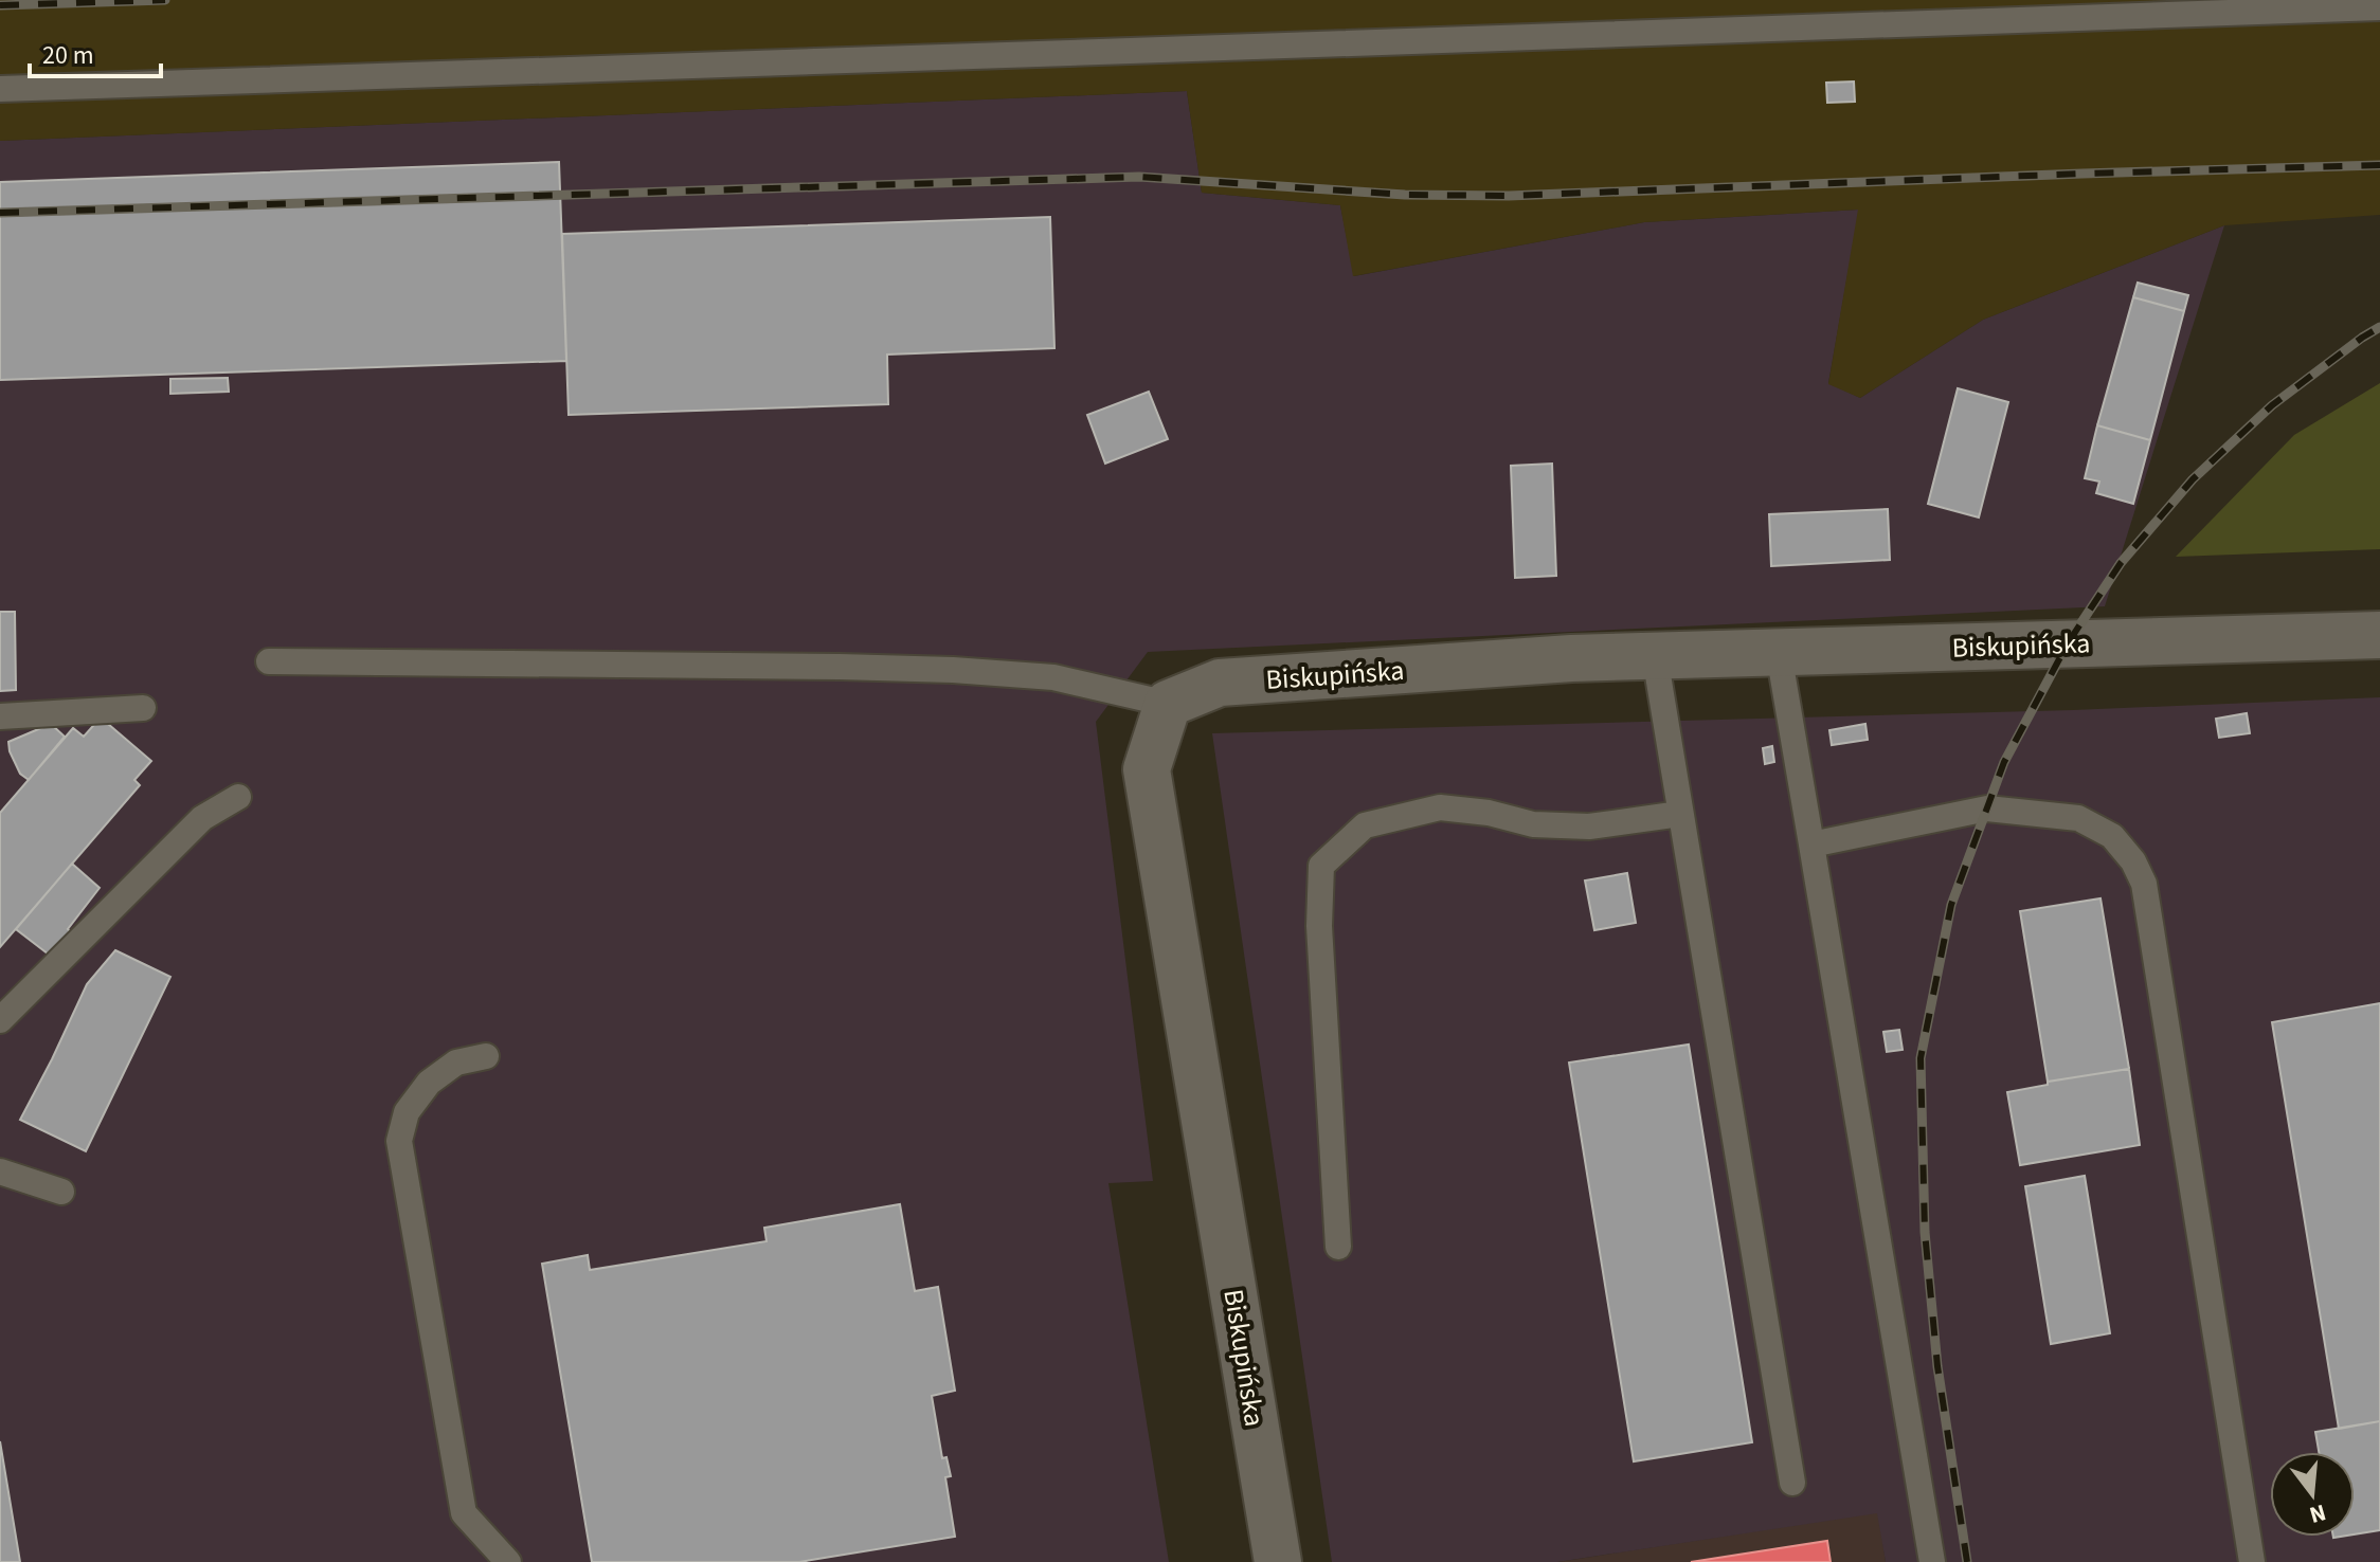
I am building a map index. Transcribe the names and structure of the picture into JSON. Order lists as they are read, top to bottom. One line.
{"streets":{"street":["Biskupińska"]},"scale_bar":"20 m","north":"bottom"}
